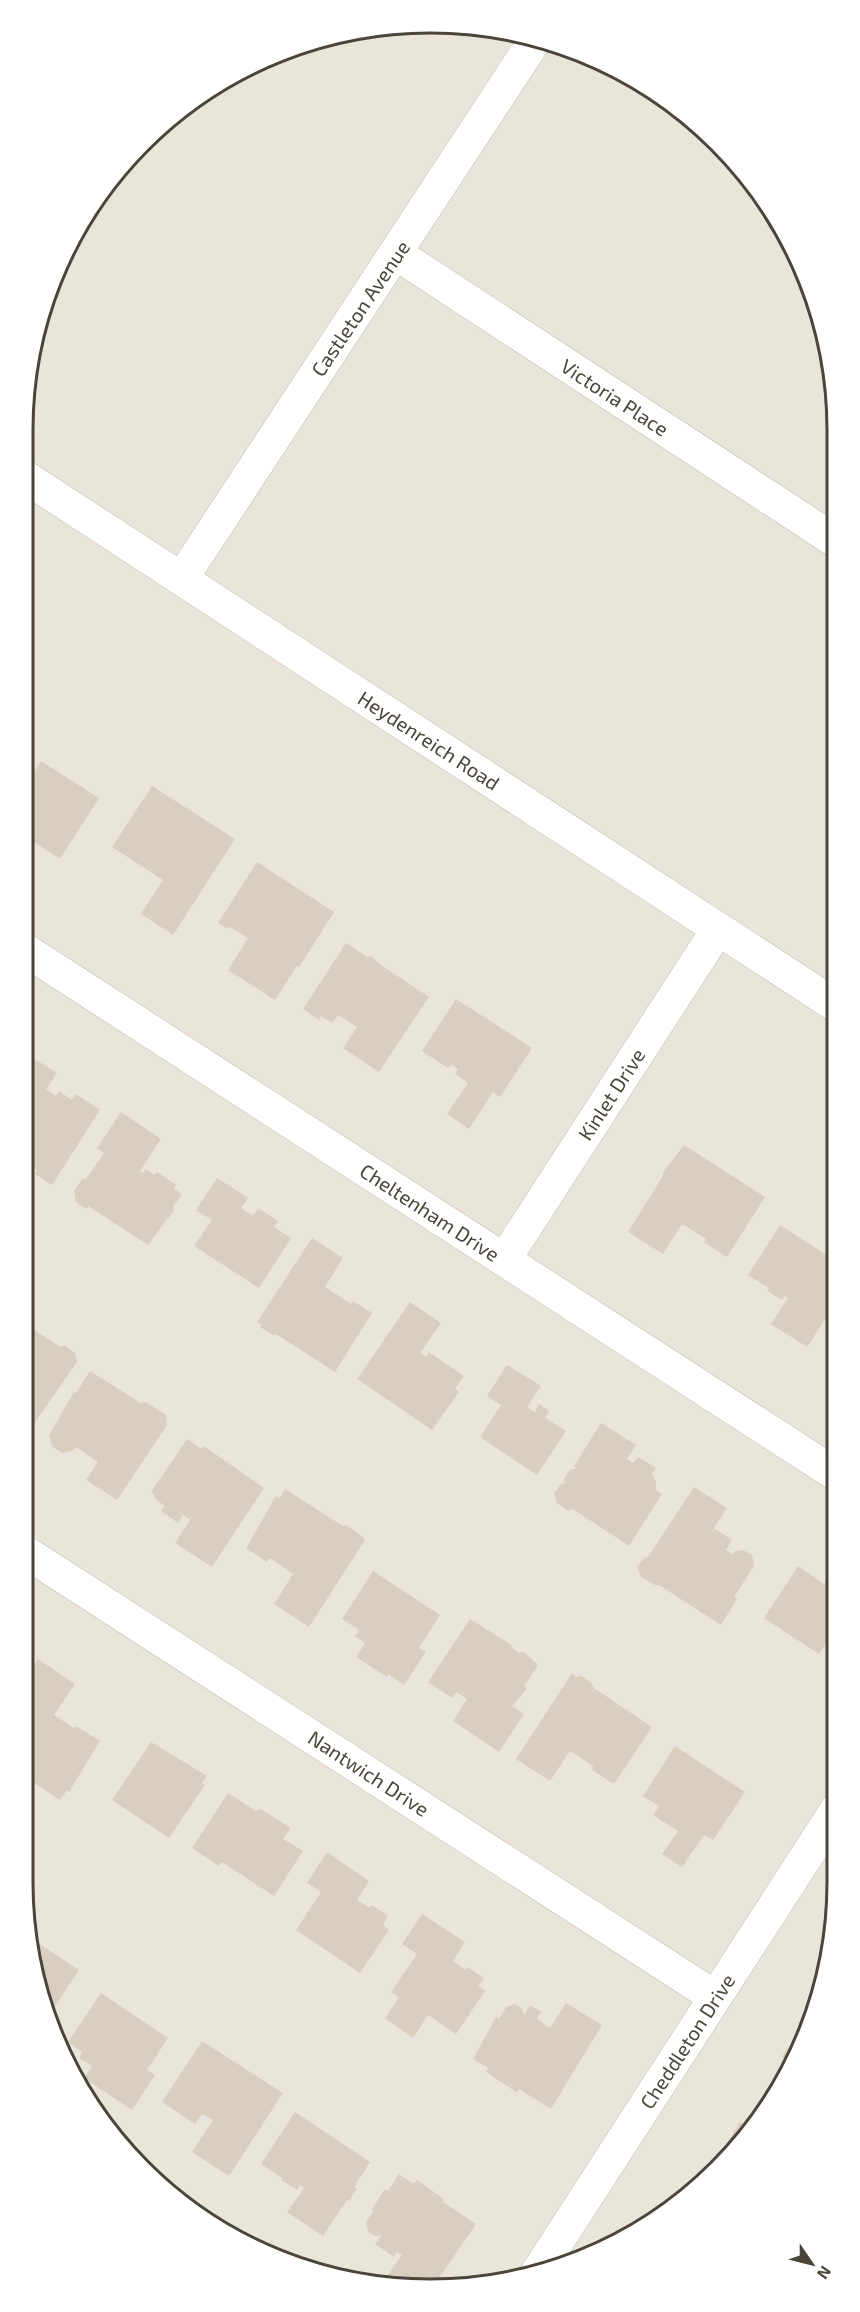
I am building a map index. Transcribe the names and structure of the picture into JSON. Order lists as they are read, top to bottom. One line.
{"streets":{"street":["Castleton Avenue","Victoria Place","Heydenreich Road","Kinlet Drive","Cheltenham Drive","Nantwich Drive","Cheddleton Drive"]},"crossings":[["Castleton Avenue","Victoria Place"],["Castleton Avenue","Heydenreich Road"],["Heydenreich Road","Kinlet Drive"],["Kinlet Drive","Cheltenham Drive"],["Nantwich Drive","Cheddleton Drive"]],"north":"bottom right"}
